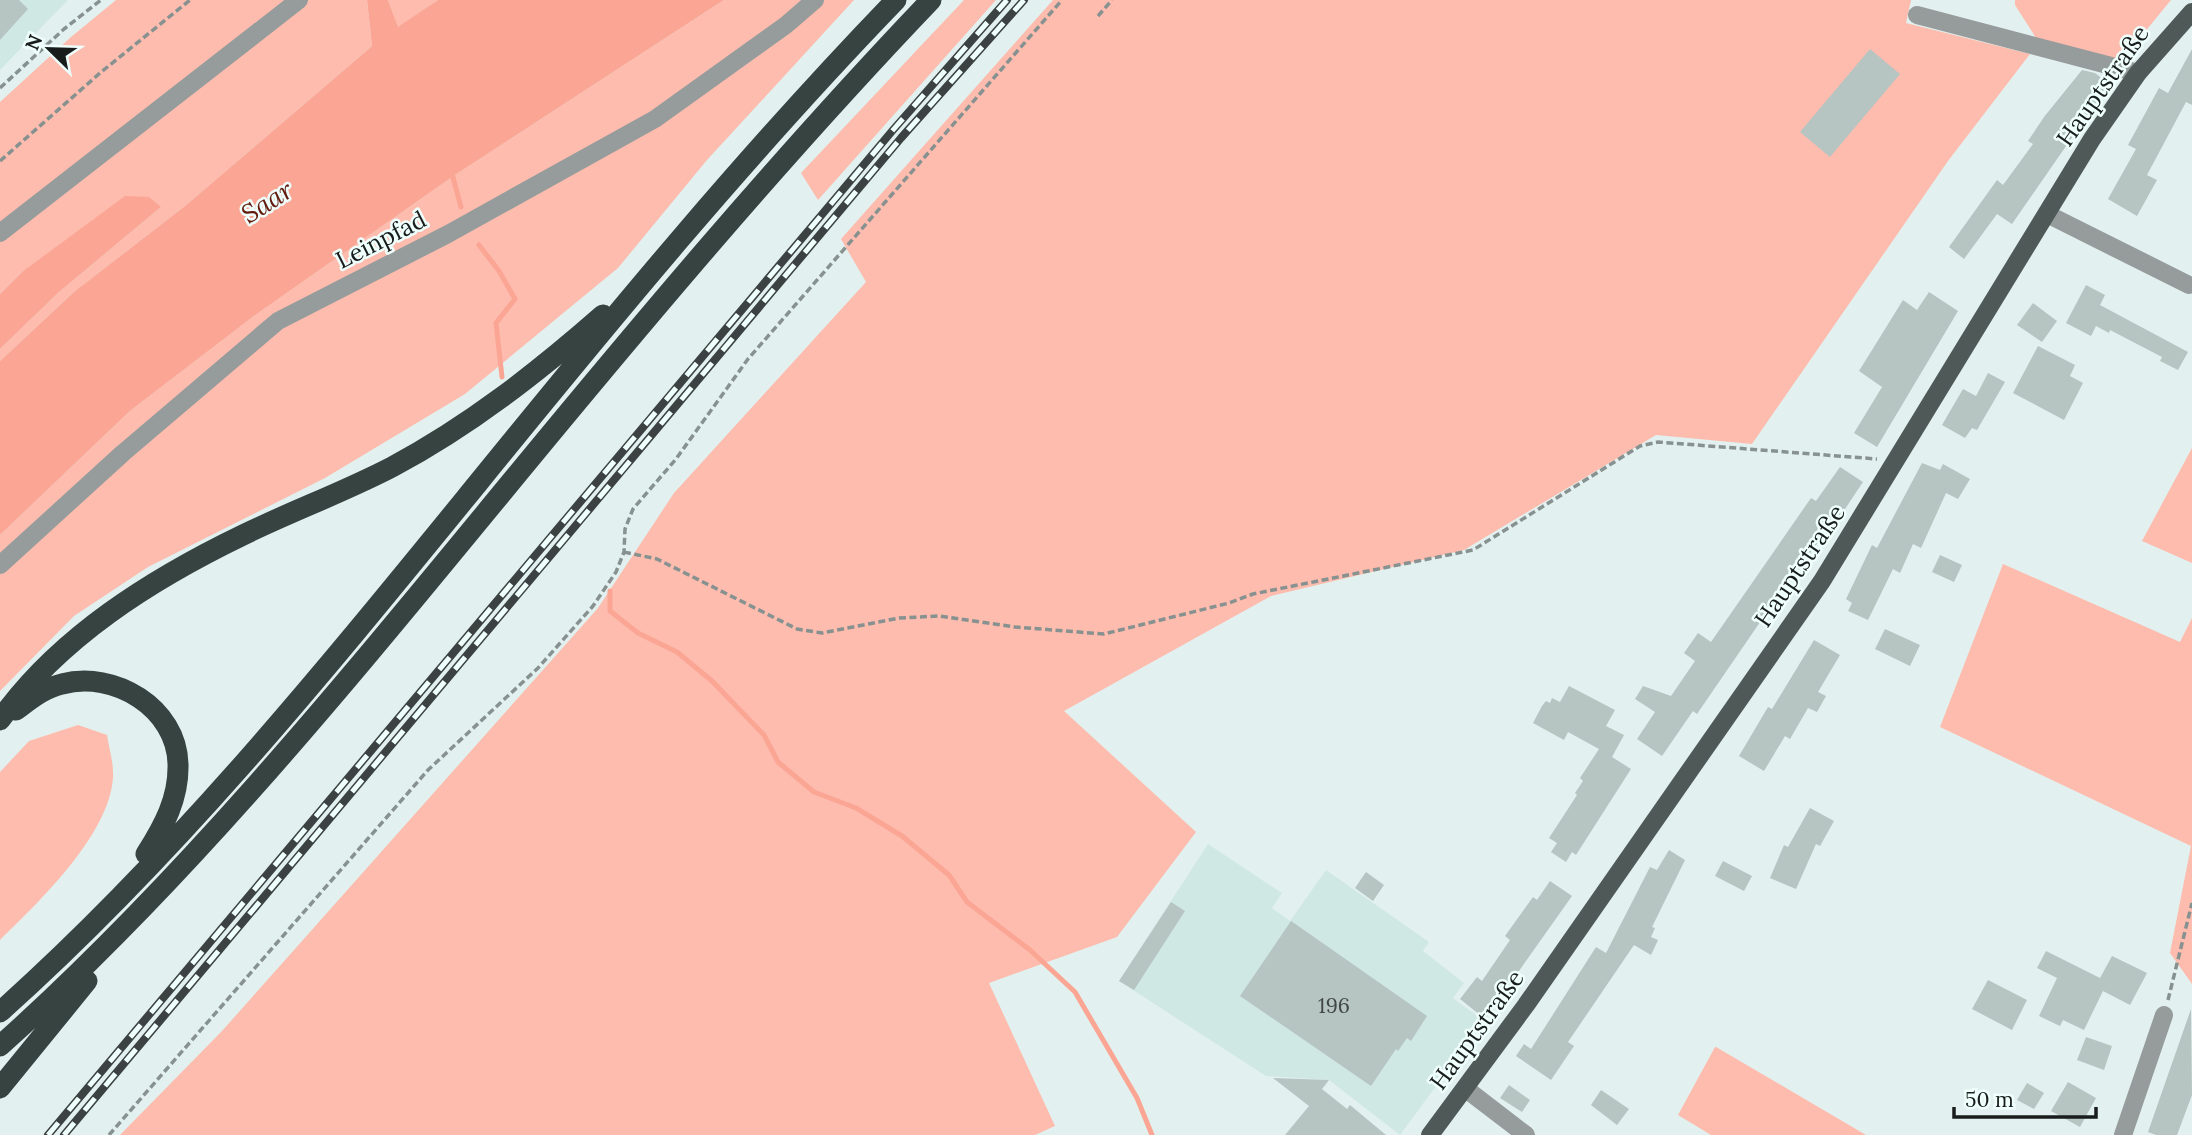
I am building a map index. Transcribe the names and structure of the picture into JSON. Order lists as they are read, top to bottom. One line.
{"streets":{"main road":["Hauptstraße"],"street":["Leinpfad"]},"water":["Saar"],"house_numbers":["196"],"scale_bar":"50 m","north":"top left"}
